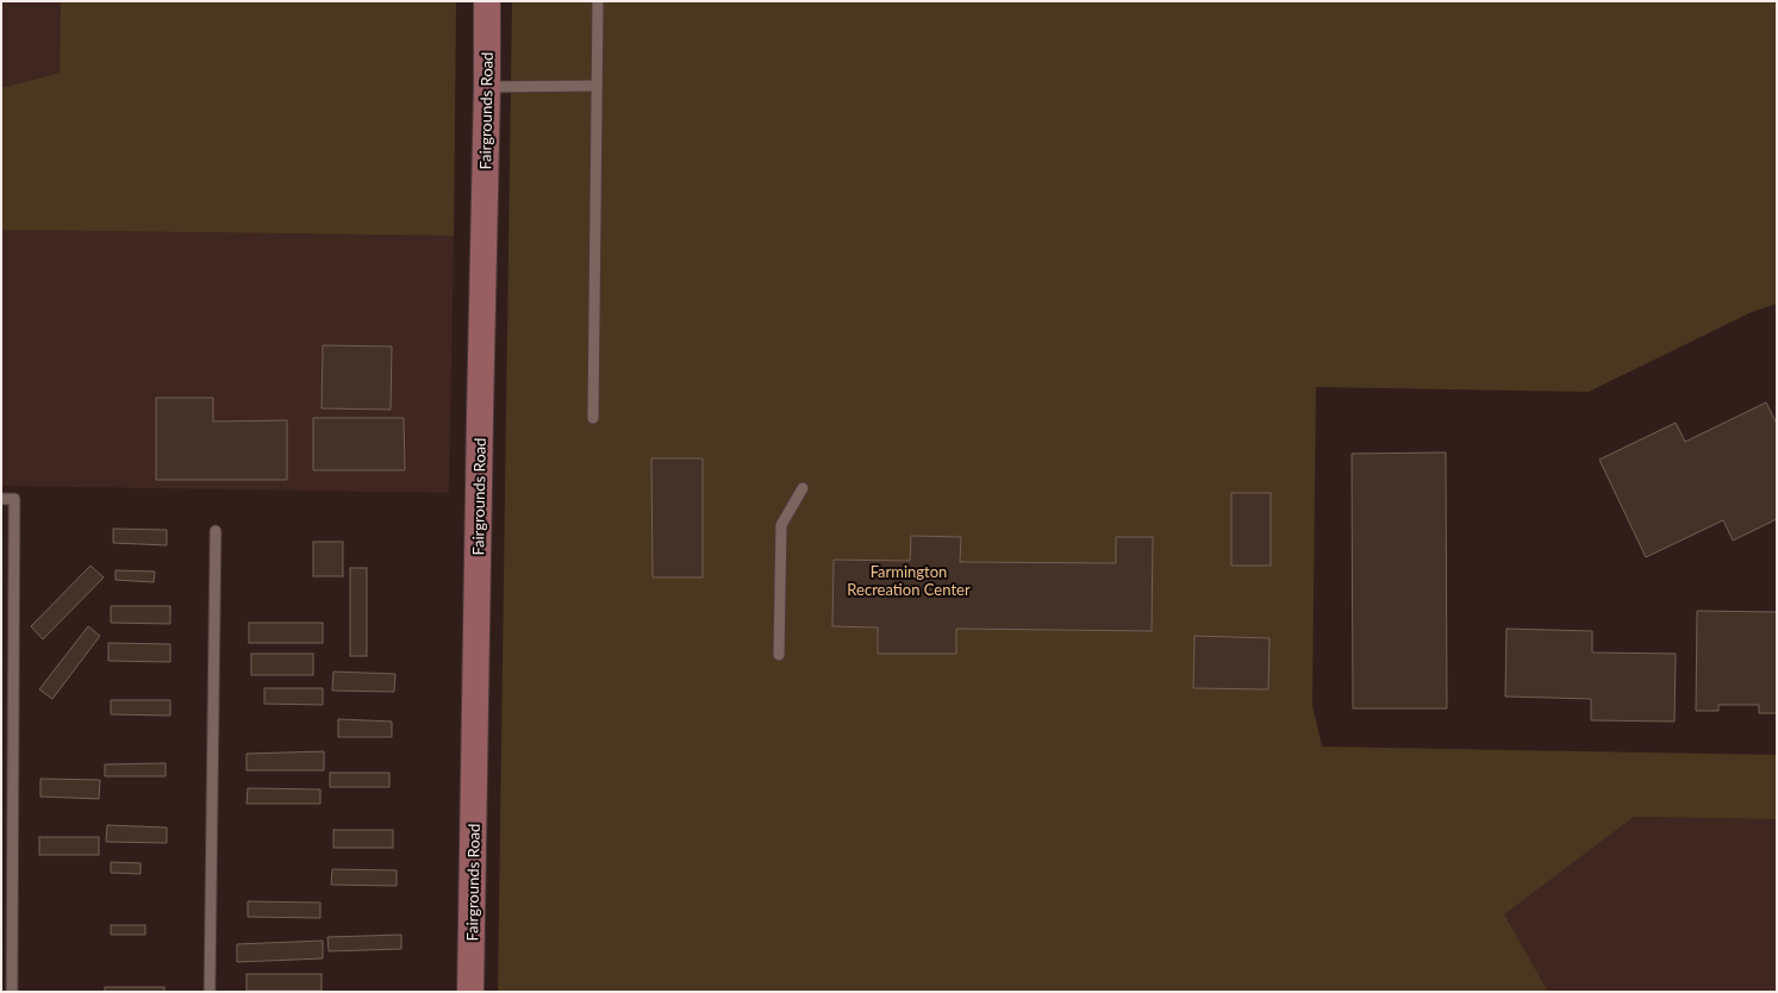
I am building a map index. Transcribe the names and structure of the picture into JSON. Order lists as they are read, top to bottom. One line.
{"streets":{"street":["Fairgrounds Road"]},"parks":["Farmington Recreation Center"]}
